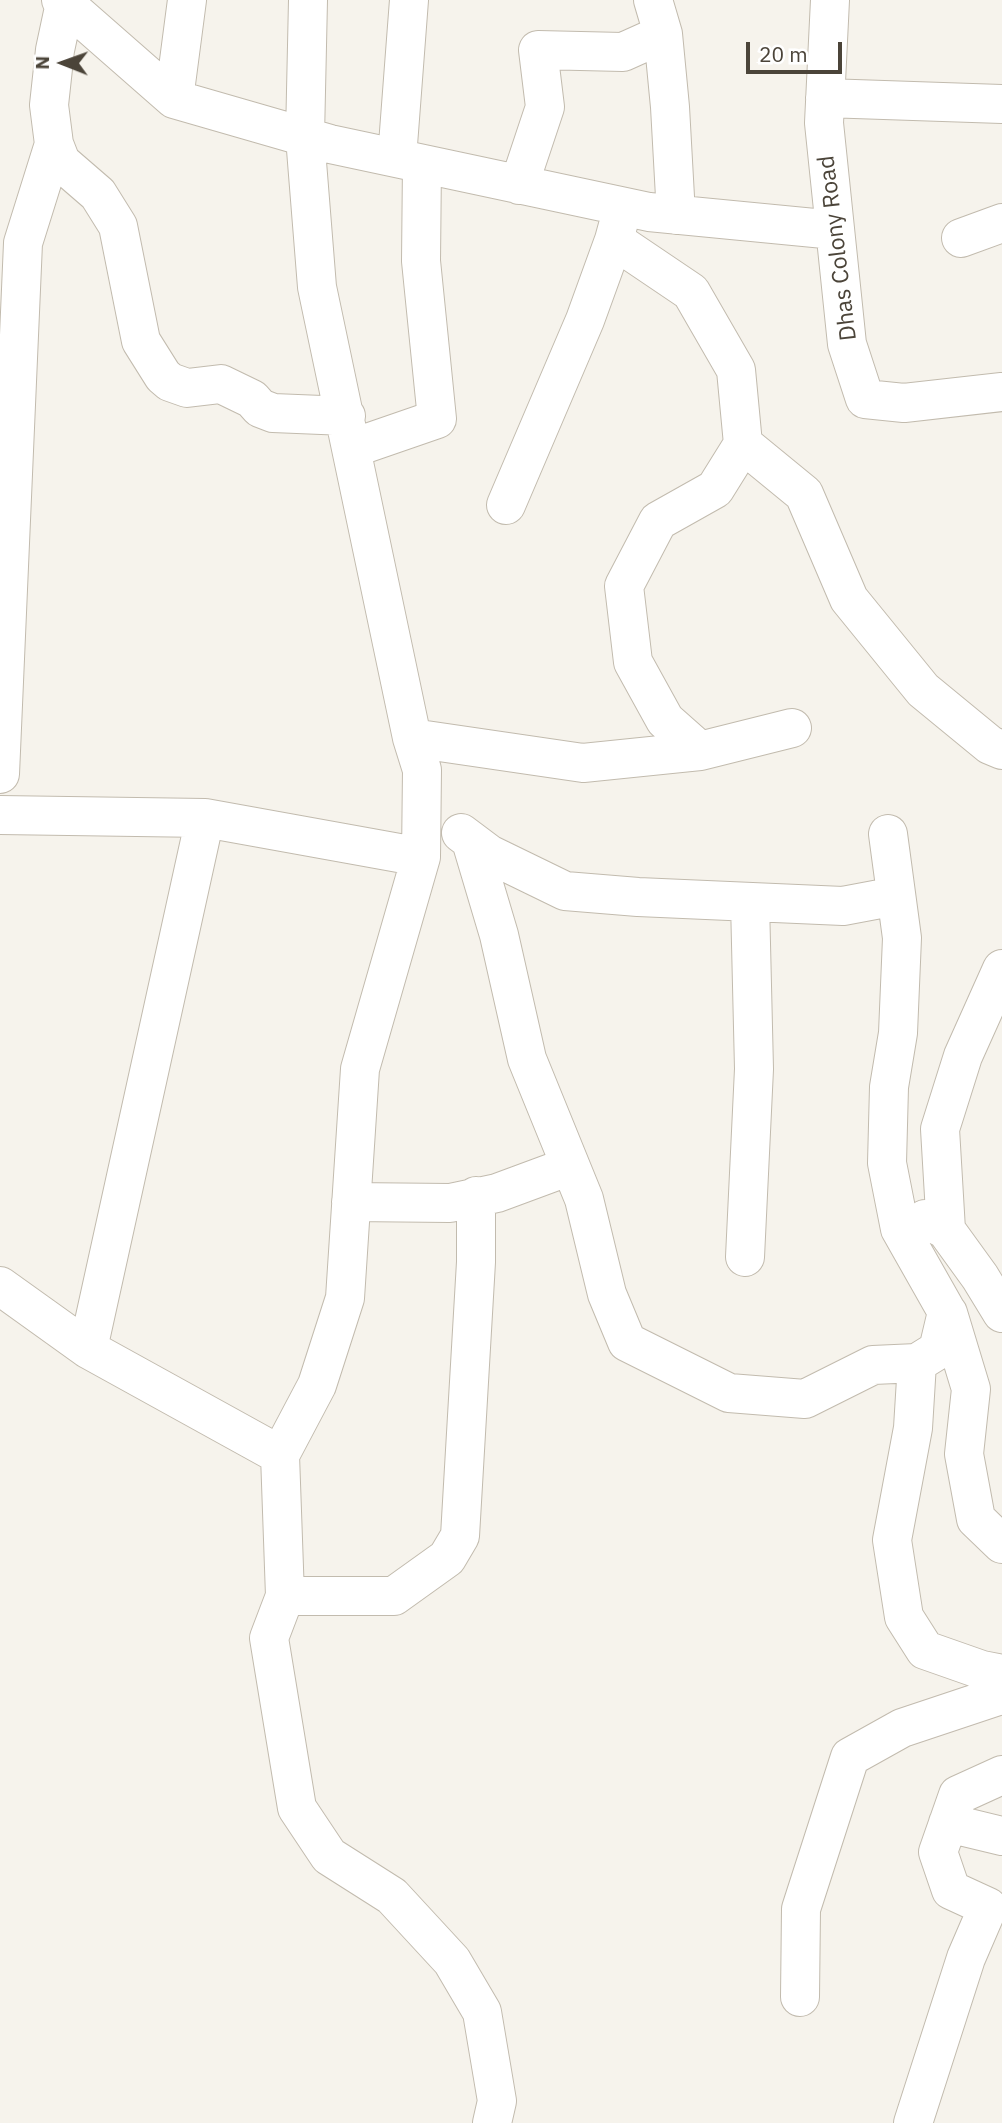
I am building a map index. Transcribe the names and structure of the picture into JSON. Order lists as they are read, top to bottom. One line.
{"streets":{"street":["Dhas Colony Road"]},"scale_bar":"20 m","north":"left"}
